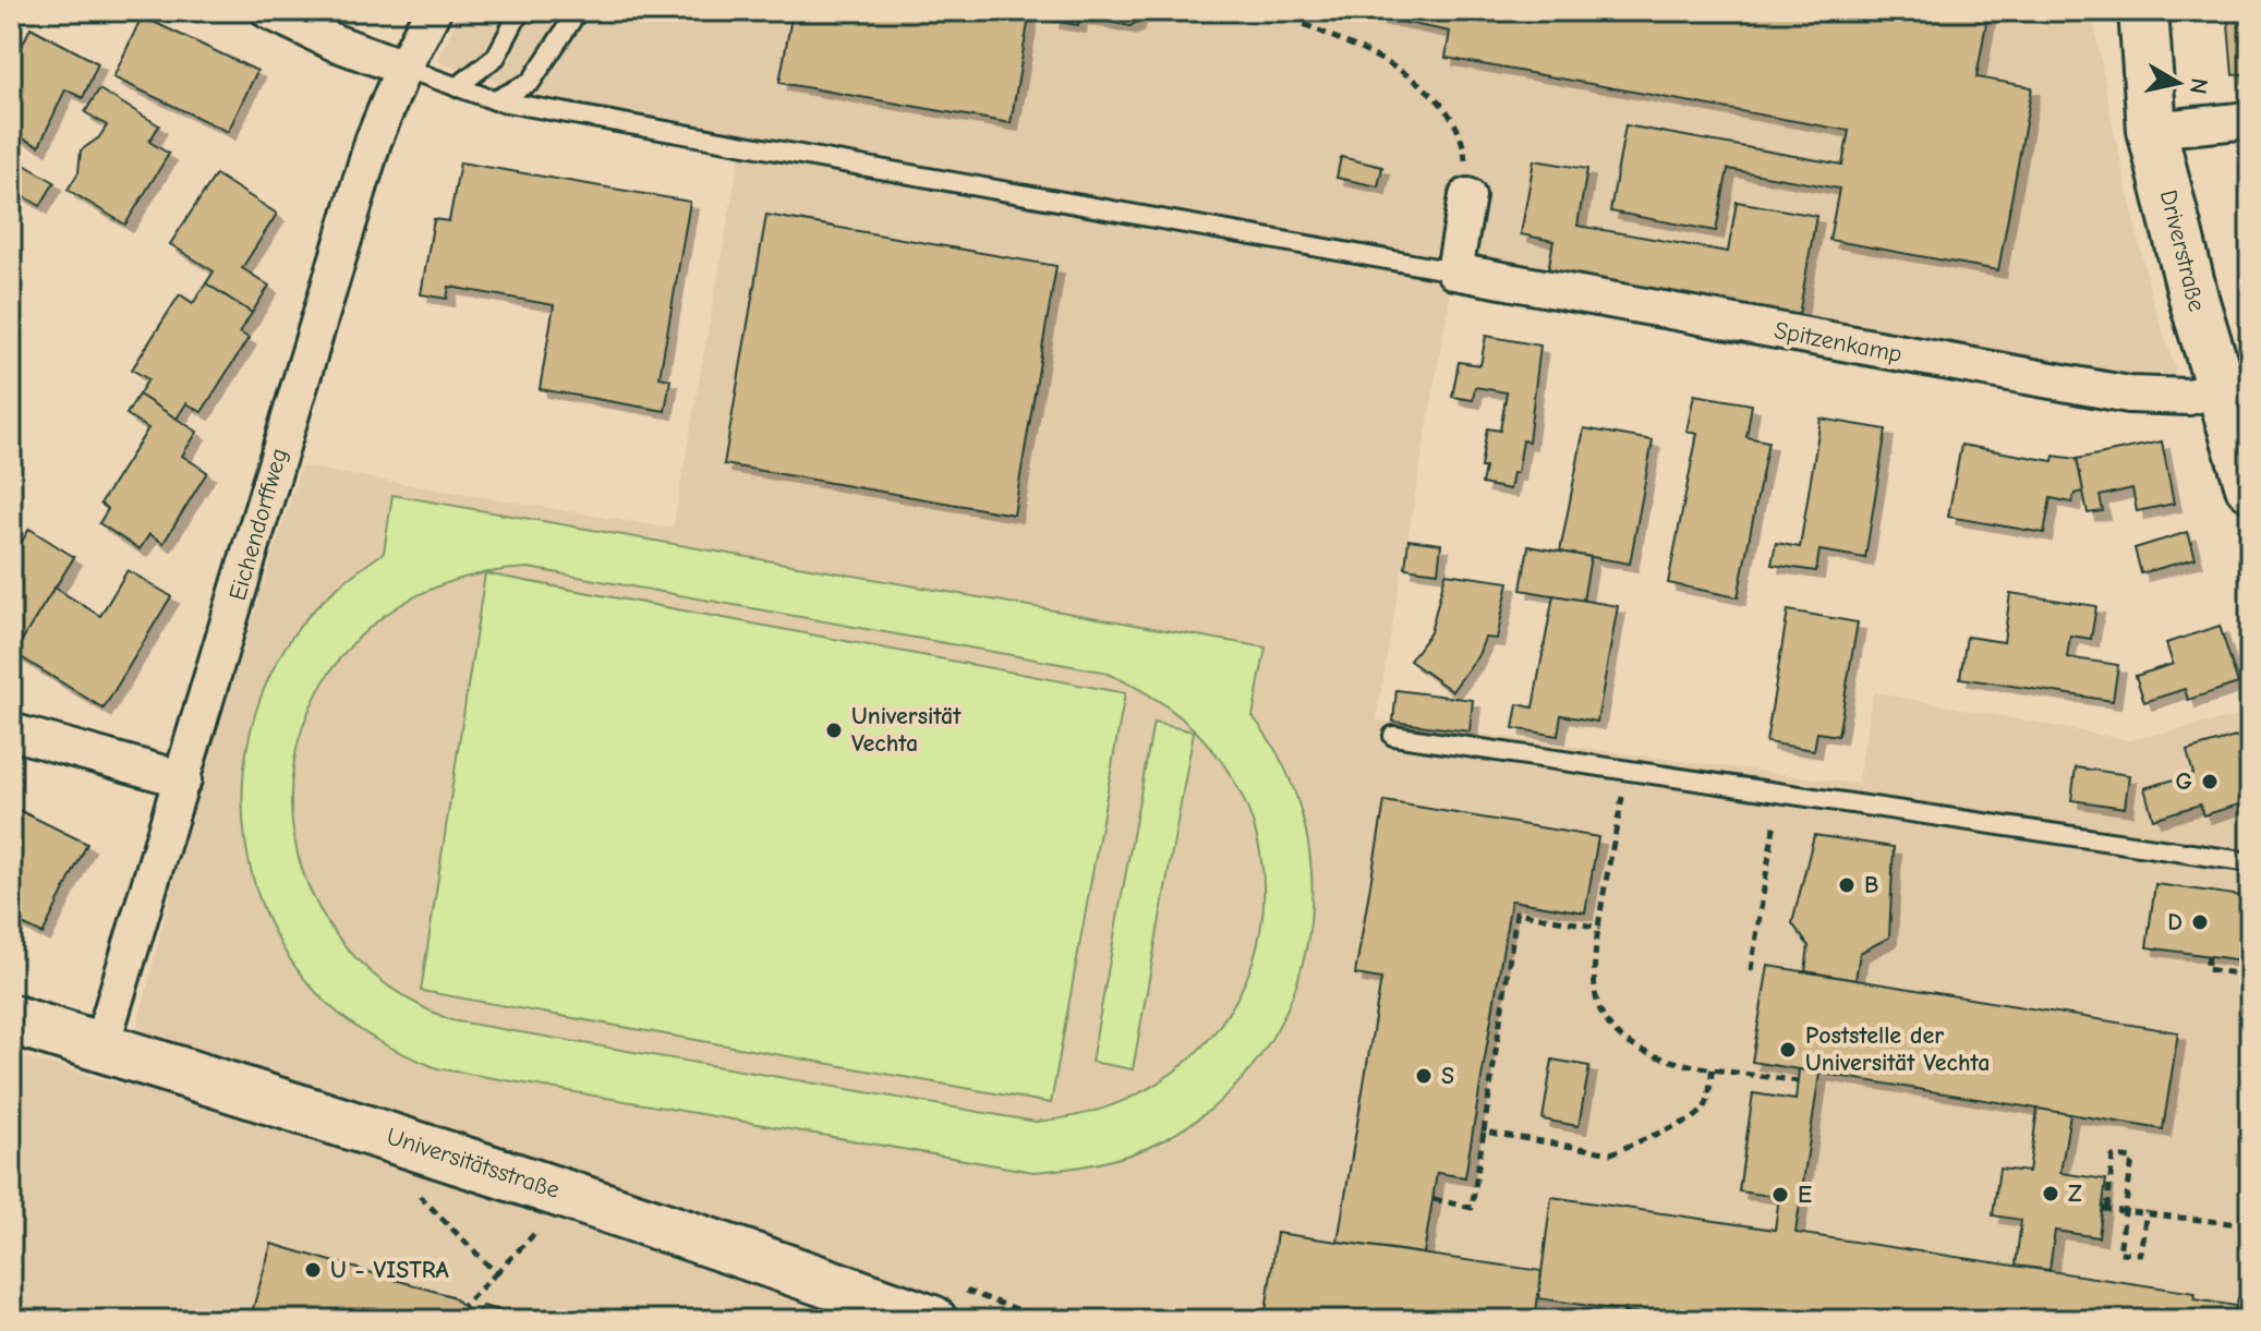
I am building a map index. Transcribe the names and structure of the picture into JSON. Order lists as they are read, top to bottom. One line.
{"streets":{"street":["Driverstraße","Spitzenkamp","Eichendorffweg","Universitätsstraße"]},"crossings":[["Driverstraße","Spitzenkamp"],["Eichendorffweg","Universitätsstraße"]],"places":["Universität Vechta","G","B","D","Poststelle der Universität Vechta","S","Z","E","U - VISTRA"],"north":"right"}
